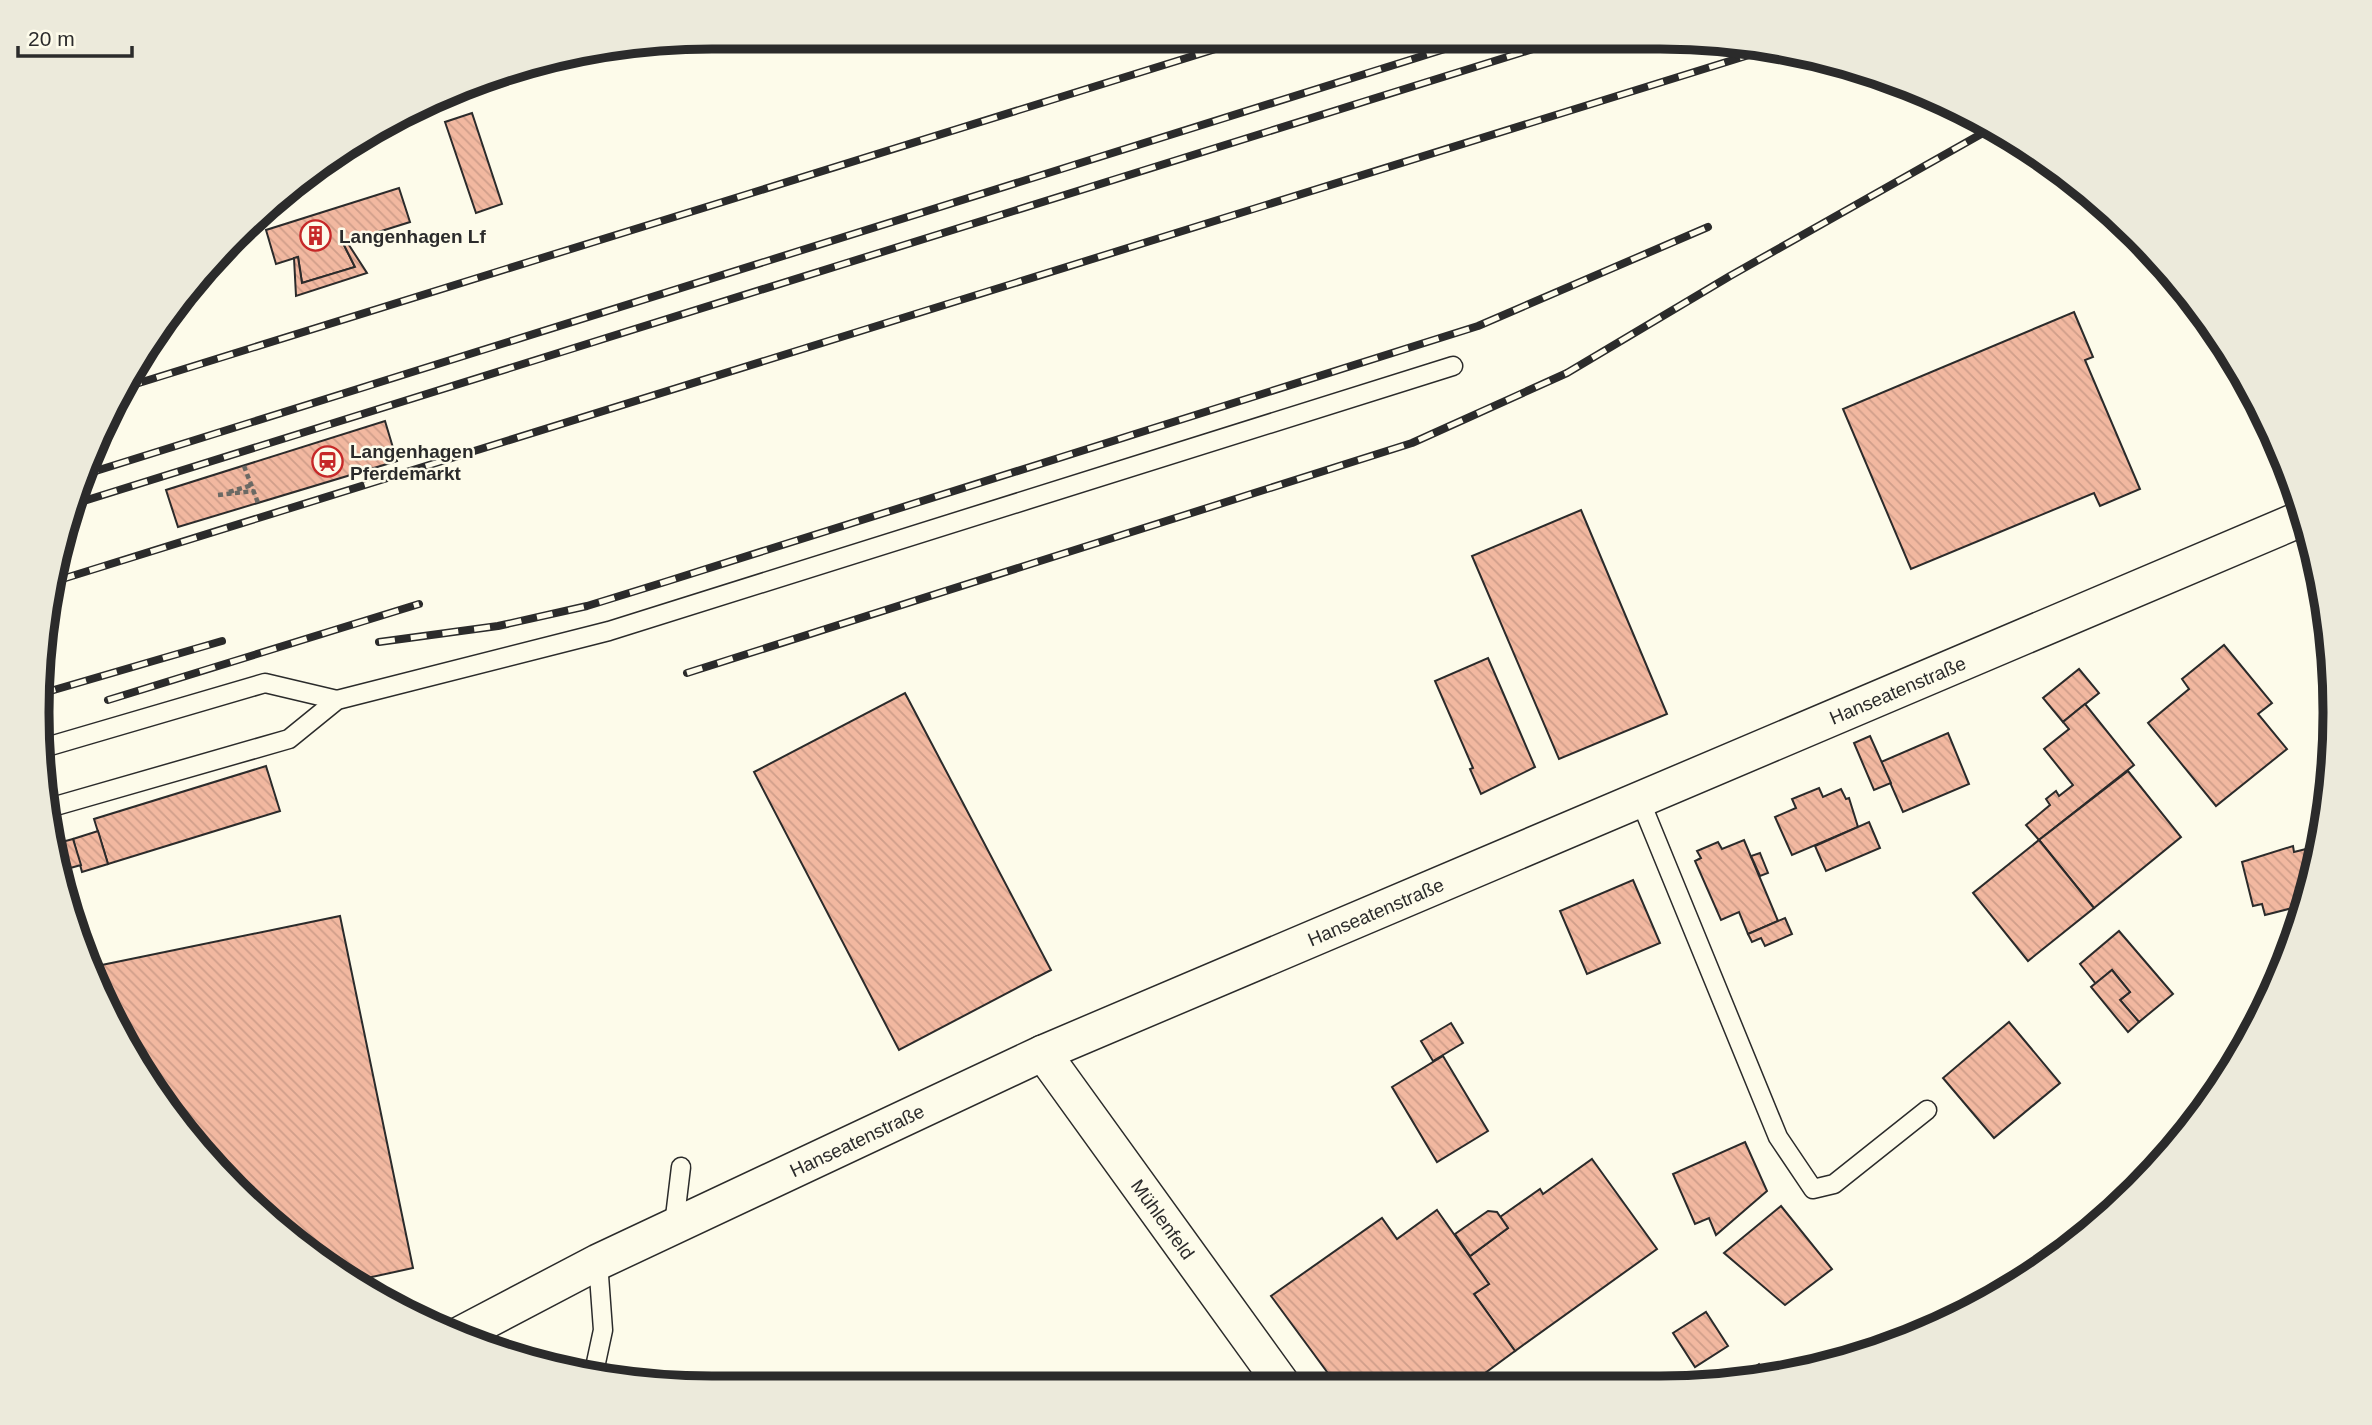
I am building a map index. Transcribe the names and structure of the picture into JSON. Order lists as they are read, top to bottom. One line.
{"streets":{"street":["Hanseatenstraße","Mühlenfeld"]},"crossings":[["Hanseatenstraße","Mühlenfeld"]],"places":{"building":["Langenhagen Lf"],"station":["Langenhagen Pferdemarkt"]},"scale_bar":"20 m"}
